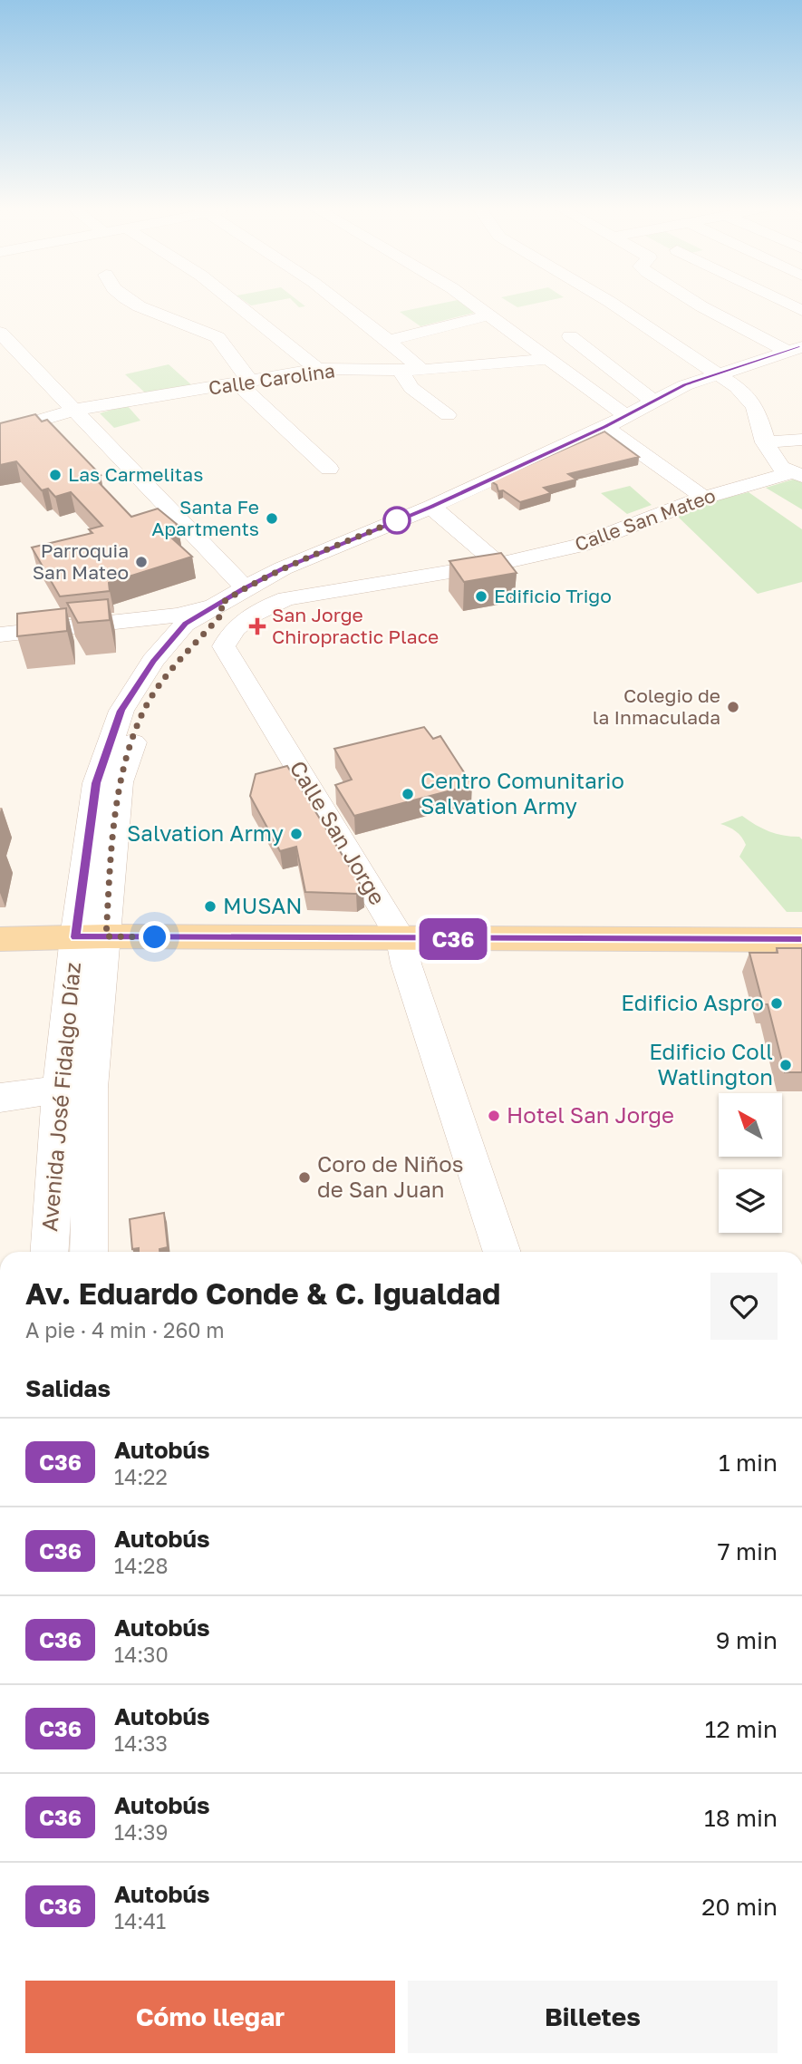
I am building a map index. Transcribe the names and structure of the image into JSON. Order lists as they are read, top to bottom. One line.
{"streets":{"street":["Calle Carolina","Calle San Mateo","Calle San Jorge","Avenida José Fidalgo Díaz"]},"crossings":[["Calle San Mateo","Calle San Jorge"],["Calle San Mateo","Avenida José Fidalgo Díaz"],["Calle San Jorge","Avenida José Fidalgo Díaz"]],"places":{"other":["Las Carmelitas","Santa Fe Apartments","Parroquia San Mateo","Edificio Trigo","Colegio de la Inmaculada","Centro Comunitario Salvation Army","Salvation Army","MUSAN","Edificio Aspro","Edificio Coll Watlington","Hotel San Jorge","Coro de Niños de San Juan"],"health":["San Jorge Chiropractic Place"]},"lines":["bus line C36"],"north":"top left","page":{"on_map":"C36","heading":[["Av. Eduardo Conde & C. Igualdad","A pie · 4 min · 260 m"],"Salidas"],"list":[{"mark":"C36","name":"Autobús","note":"14:22","value":"1 min"},{"mark":"C36","name":"Autobús","note":"14:28","value":"7 min"},{"mark":"C36","name":"Autobús","note":"14:30","value":"9 min"},{"mark":"C36","name":"Autobús","note":"14:33","value":"12 min"},{"mark":"C36","name":"Autobús","note":"14:39","value":"18 min"},{"mark":"C36","name":"Autobús","note":"14:41","value":"20 min"}],"buttons":["Cómo llegar","Billetes"]}}
